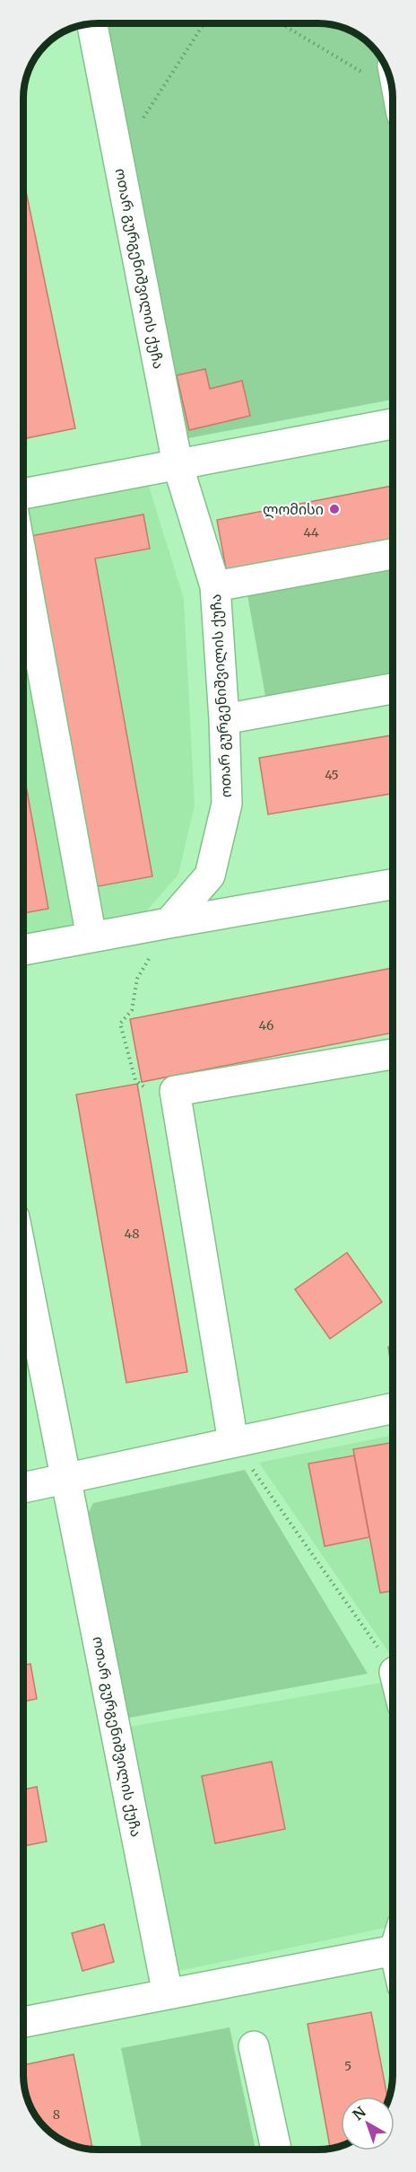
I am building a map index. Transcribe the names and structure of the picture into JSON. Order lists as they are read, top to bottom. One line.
{"streets":{"street":["ოთარ გურგენიშვილის ქუჩა"]},"places":["ლომისი"],"house_numbers":["44","45","46","48","5","8"],"north":"top left"}
